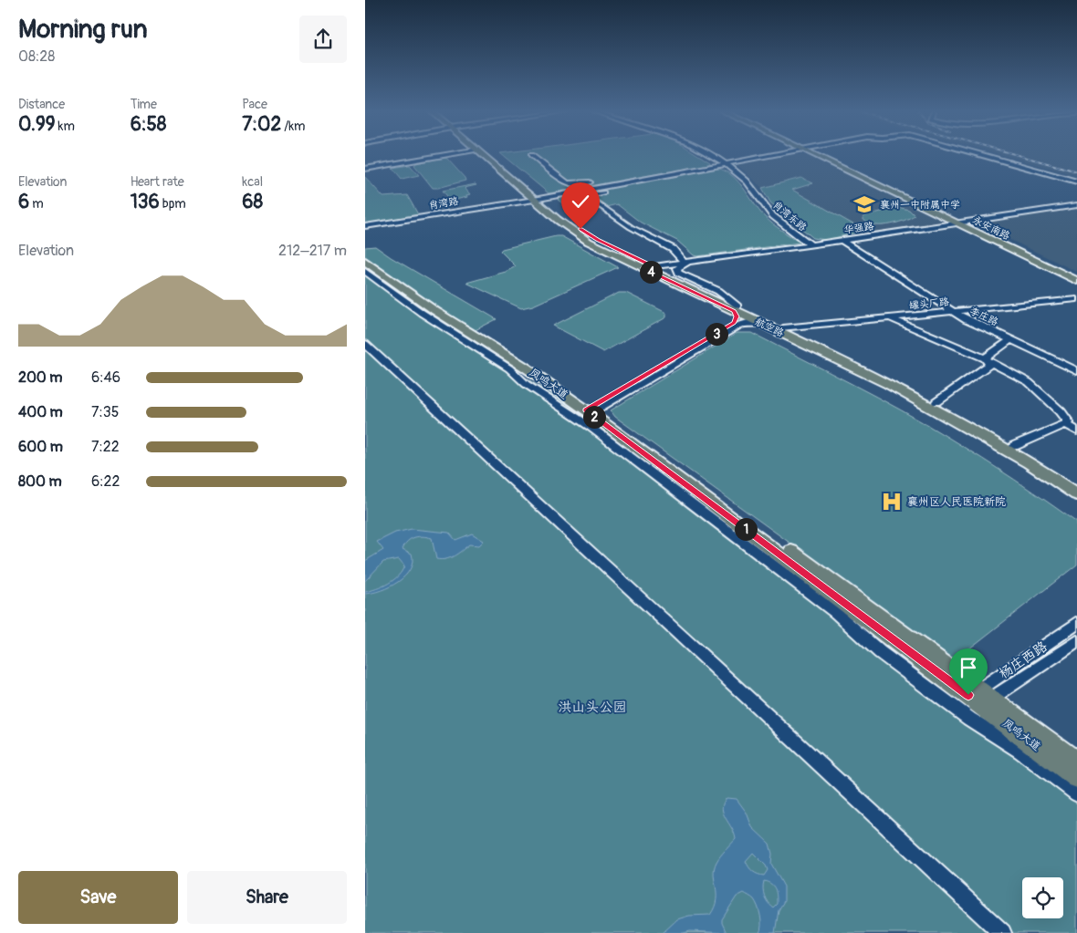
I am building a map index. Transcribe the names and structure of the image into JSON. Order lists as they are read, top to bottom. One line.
{"streets":{"main road":["永安南路","航空路","凤鸣大道"],"street":["肖湾路","肖湾东路","华强路","罐头厂路","李庄路","杨庄西路"]},"crossings":[["肖湾路","肖湾东路"],["肖湾路","航空路"],["肖湾东路","华强路"],["华强路","永安南路"],["华强路","李庄路"],["华强路","航空路"],["罐头厂路","李庄路"],["罐头厂路","航空路"],["凤鸣大道","杨庄西路"]],"parks":["洪山头公园"],"places":{"school or university":["襄州一中附属中学"],"hospital":["襄州区人民医院新院"]},"page":{"heading":["Morning run","08:28"],"stats":[["Distance","0.99 km"],["Time","6:58"],["Pace","7:02 /km"],["Elevation","6 m"],["Heart rate","136 bpm"],["kcal","68"]],"chart":["Elevation","212–217 m"],"pins":["4","3","2","1"],"list":[{"name":"200 m","note":"6:46"},{"name":"400 m","note":"7:35"},{"name":"600 m","note":"7:22"},{"name":"800 m","note":"6:22"}],"buttons":["Save","Share"]}}
